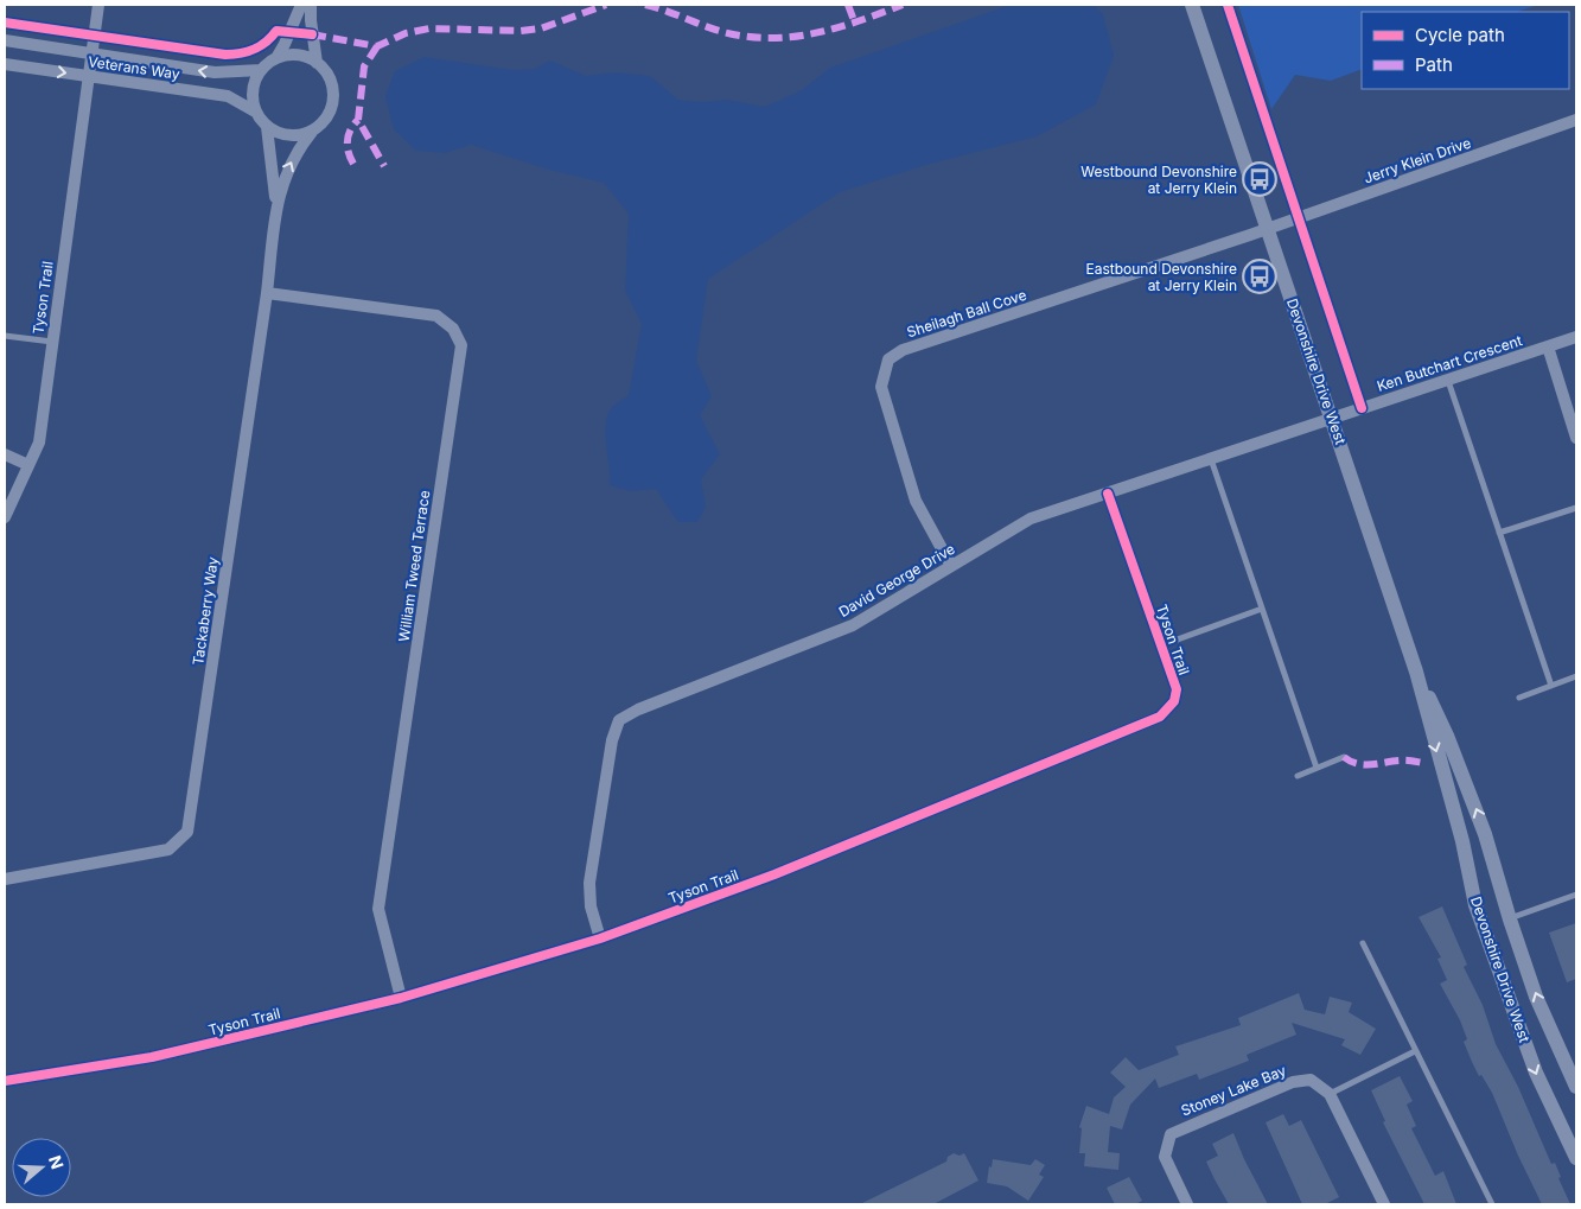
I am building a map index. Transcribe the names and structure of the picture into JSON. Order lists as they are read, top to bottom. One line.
{"streets":{"street":["Veterans Way","Jerry Klein Drive","Tyson Trail","Sheilagh Ball Cove","Ken Butchart Crescent","Devonshire Drive West","William Tweed Terrace","David George Drive","Tackaberry Way","Stoney Lake Bay"]},"crossings":[["Veterans Way","Tyson Trail"],["Jerry Klein Drive","Sheilagh Ball Cove"],["Jerry Klein Drive","Devonshire Drive West"],["Tyson Trail","William Tweed Terrace"],["Tyson Trail","David George Drive"],["Sheilagh Ball Cove","Devonshire Drive West"],["Sheilagh Ball Cove","David George Drive"],["Ken Butchart Crescent","Devonshire Drive West"],["Ken Butchart Crescent","David George Drive"],["Devonshire Drive West","David George Drive"],["William Tweed Terrace","Tackaberry Way"]],"places":{"bus stop":["Westbound Devonshire at Jerry Klein","Eastbound Devonshire at Jerry Klein"]},"legend":["Cycle path","Path"],"north":"right"}
